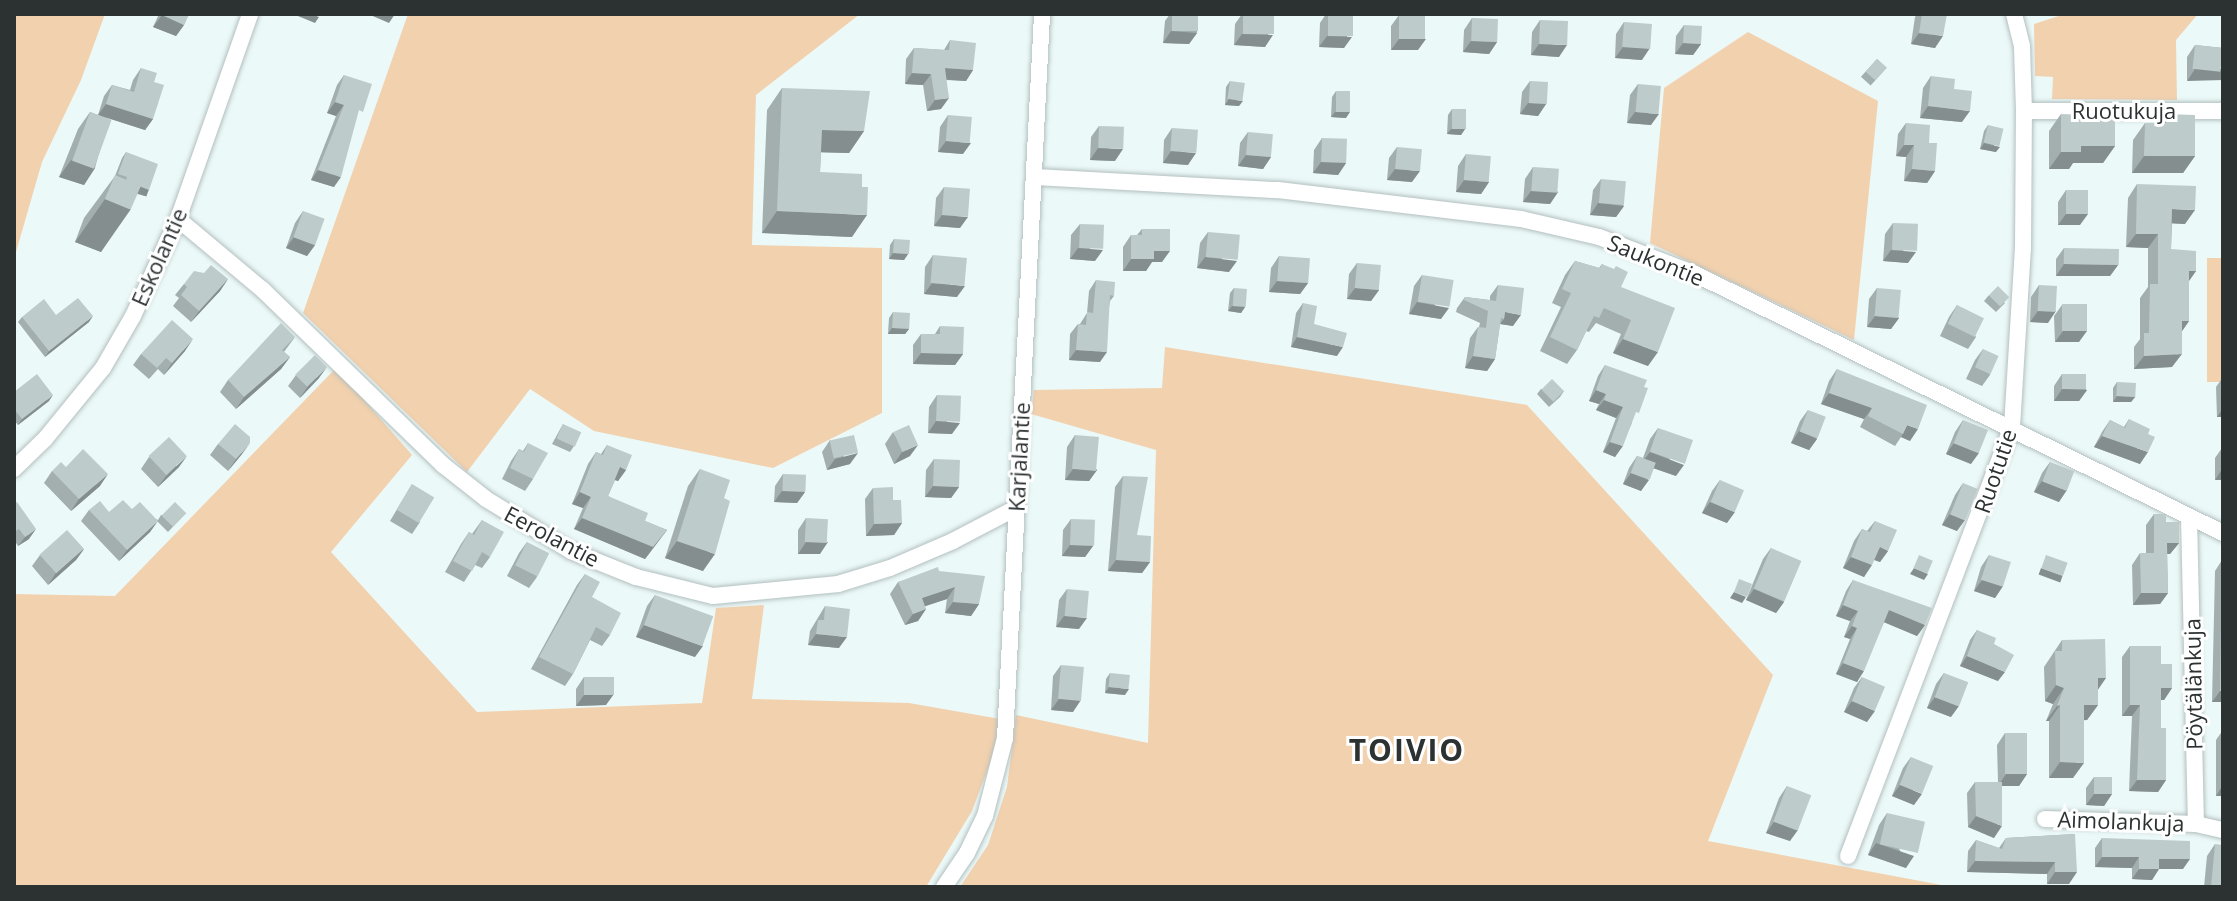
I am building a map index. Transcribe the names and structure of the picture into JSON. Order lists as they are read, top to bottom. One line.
{"streets":{"street":["Ruotukuja","Eskolantie","Saukontie","Karjalantie","Ruotutie","Eerolantie","Pöytälänkuja","Aimolankuja"]},"crossings":[["Ruotukuja","Ruotutie"],["Eskolantie","Eerolantie"],["Saukontie","Karjalantie"],["Saukontie","Ruotutie"],["Saukontie","Pöytälänkuja"],["Karjalantie","Eerolantie"],["Pöytälänkuja","Aimolankuja"]],"districts":["TOIVIO"]}
